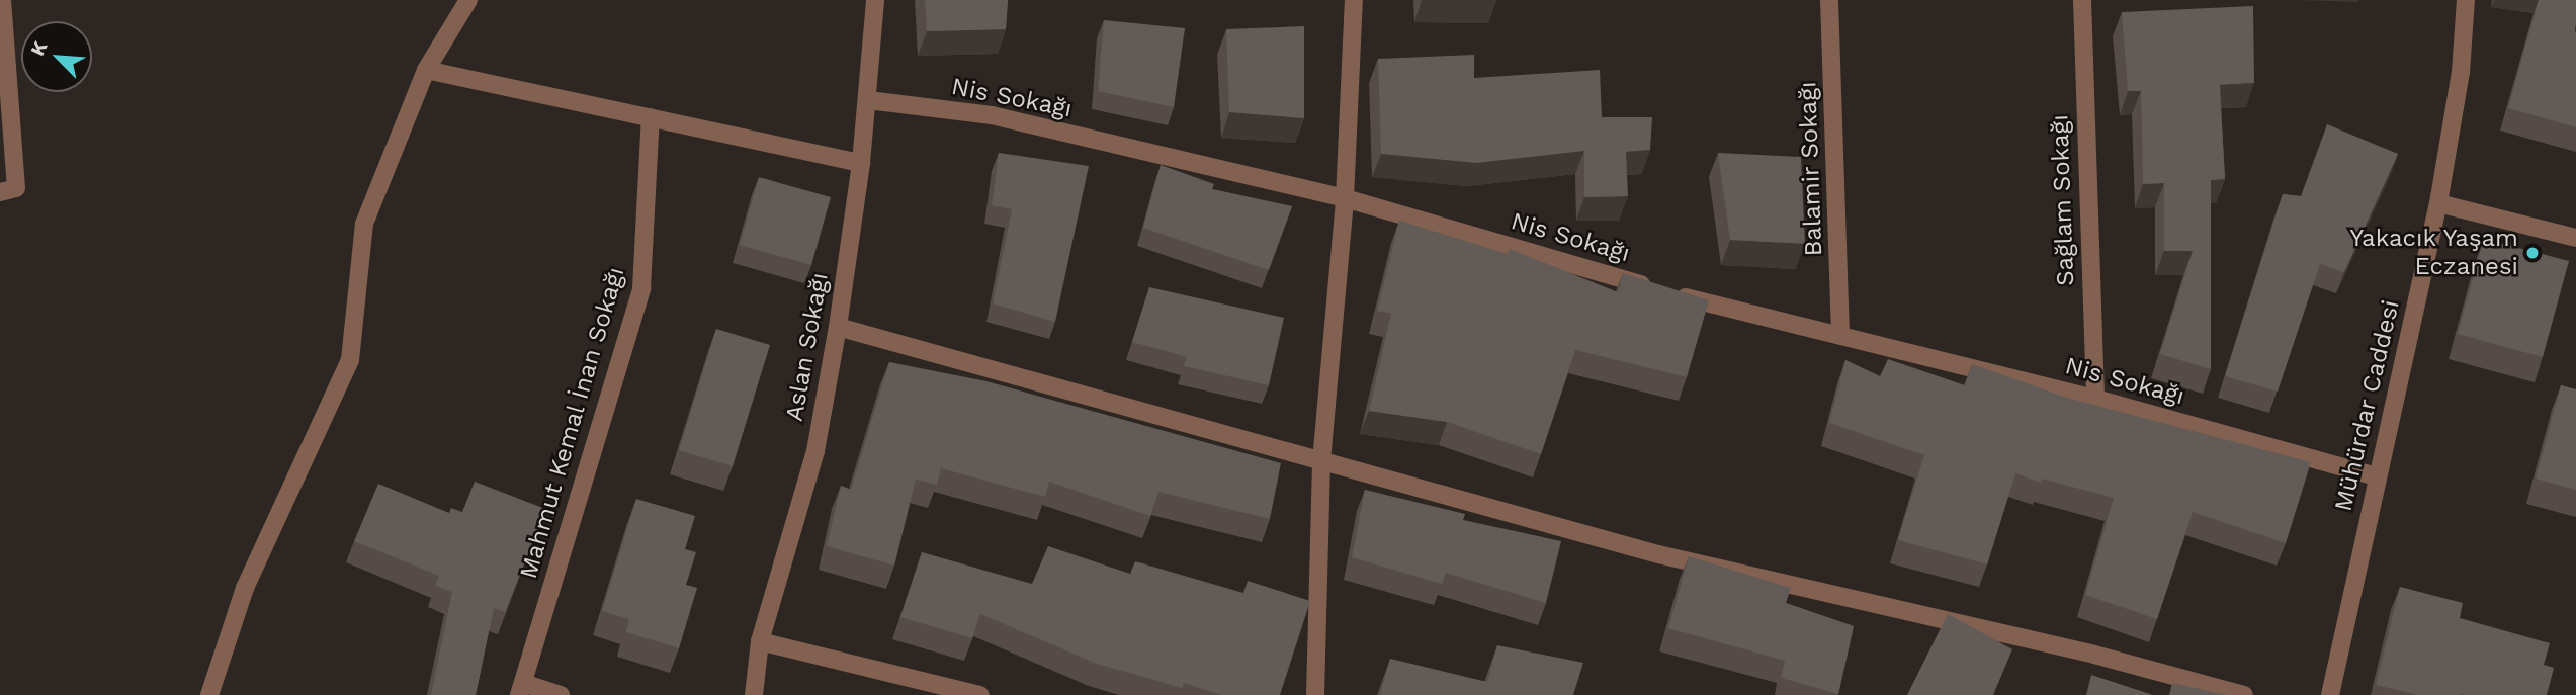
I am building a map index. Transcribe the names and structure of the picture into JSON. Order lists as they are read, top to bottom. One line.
{"streets":{"street":["Nis Sokağı","Balamir Sokağı","Sağlam Sokağı","Aslan Sokağı","Mühürdar Caddesi","Mahmut Kemal İnan Sokağı"]},"crossings":[["Nis Sokağı","Balamir Sokağı"],["Nis Sokağı","Sağlam Sokağı"],["Nis Sokağı","Aslan Sokağı"],["Nis Sokağı","Mühürdar Caddesi"]],"places":["Yakacık Yaşam Eczanesi"],"north":"top left"}
